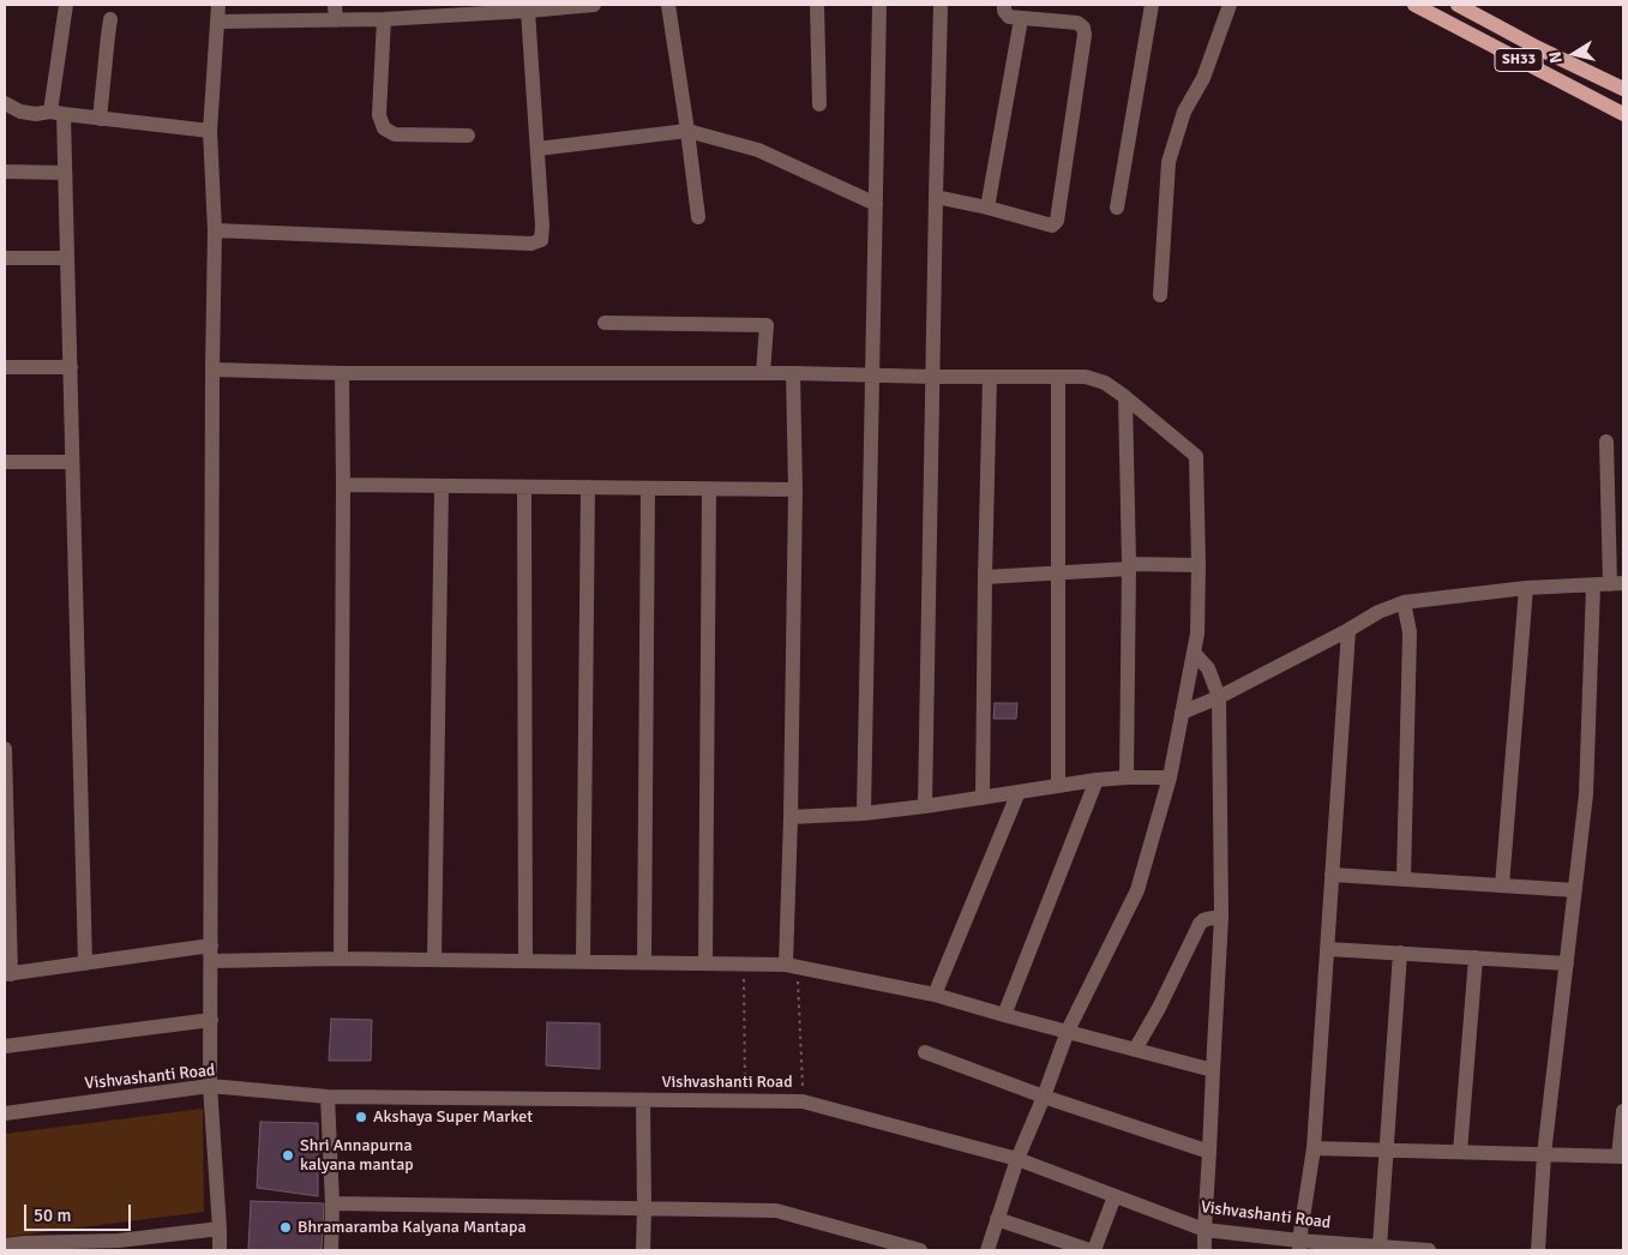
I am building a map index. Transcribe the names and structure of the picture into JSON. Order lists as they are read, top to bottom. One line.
{"streets":{"main road":["SH33"],"street":["Vishvashanti Road"]},"places":["Akshaya Super Market","Shri Annapurna kalyana mantap","Bhramaramba Kalyana Mantapa"],"scale_bar":"50 m","north":"left"}
